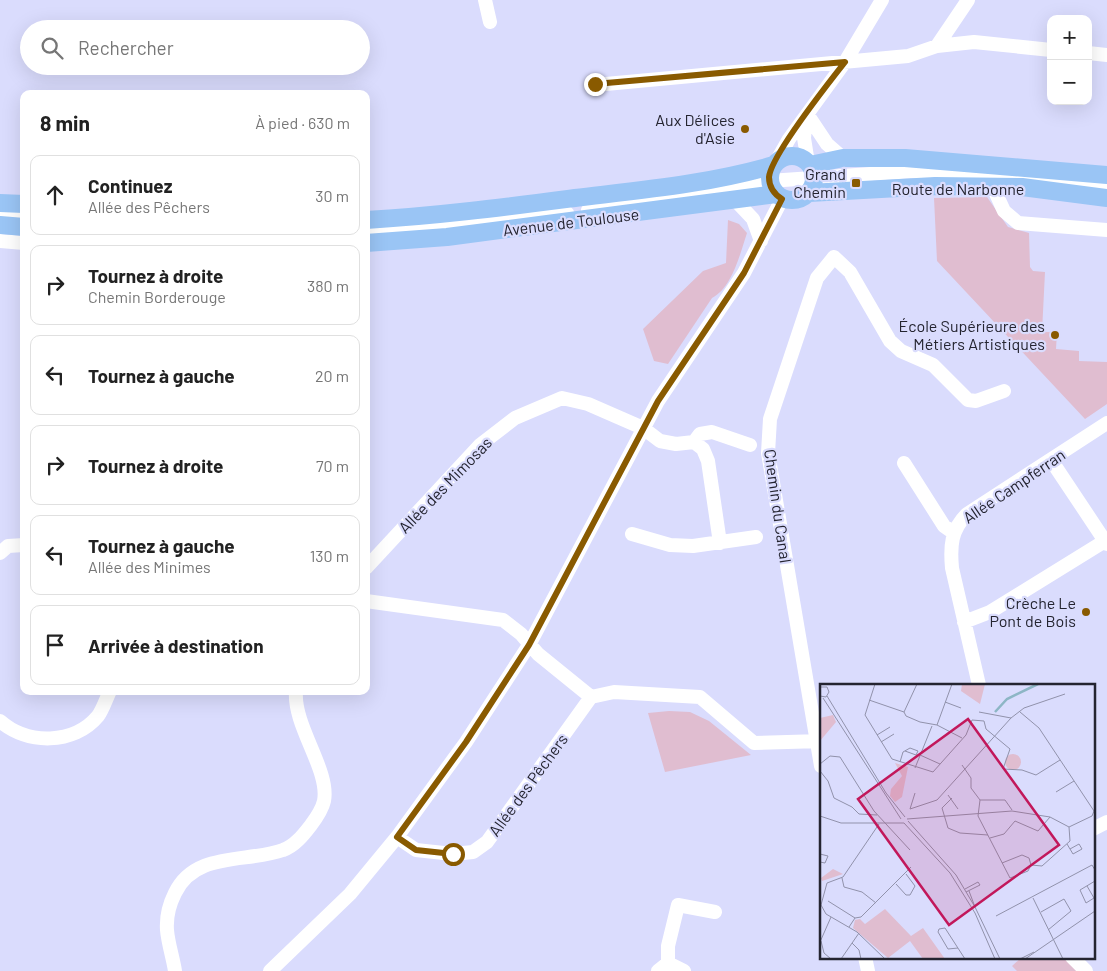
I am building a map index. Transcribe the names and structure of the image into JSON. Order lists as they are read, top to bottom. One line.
{"streets":{"main road":["Route de Narbonne","Avenue de Toulouse"],"street":["Allée des Mimosas","Allée Campferran","Chemin du Canal","Allée des Pêchers"]},"places":{"other":["Aux Délices d'Asie","École Supérieure des Métiers Artistiques","Crèche Le Pont de Bois"],"transit":["Grand Chemin"]},"page":{"map_buttons":["+","−"],"search":"Rechercher","heading":["8 min","À pied · 630 m"],"list":[["Continuez","Allée des Pêchers","30 m"],["Tournez à droite","Chemin Borderouge","380 m"],["Tournez à gauche","20 m"],["Tournez à droite","70 m"],["Tournez à gauche","Allée des Minimes","130 m"],"Arrivée à destination"]}}
